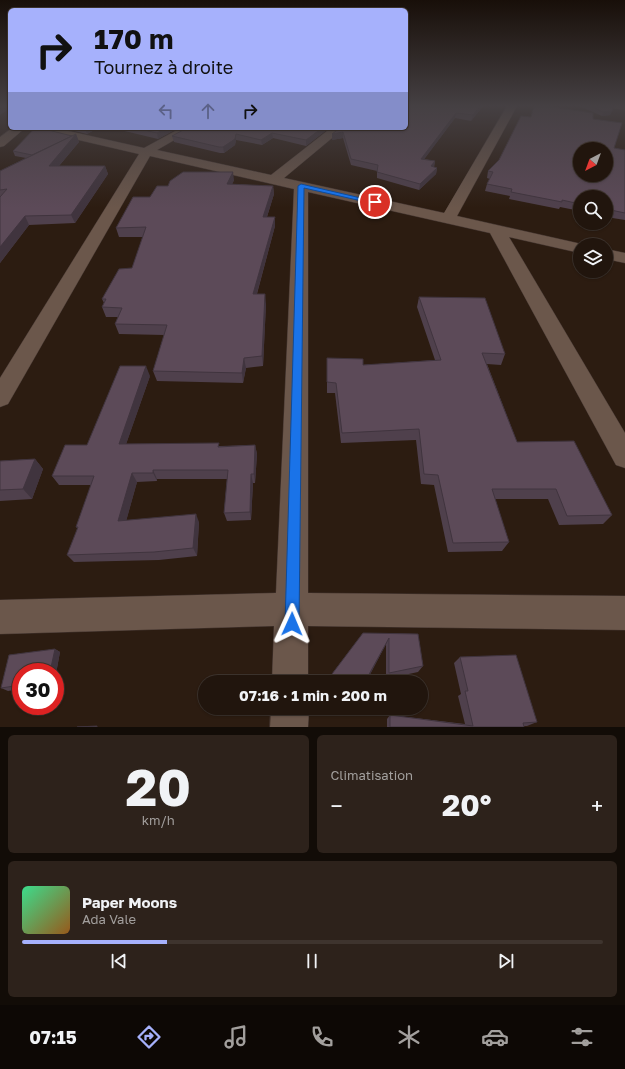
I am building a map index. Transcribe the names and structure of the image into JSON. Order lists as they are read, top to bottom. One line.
{"north":"bottom left","page":{"turn":["170 m","Tournez à droite"],"limit":"30","trip":"07:16 · 1 min · 200 m","tile":[["20","km/h"],"Climatisation"],"heat":["−","20°","+"],"song":["Paper Moons","Ada Vale"],"tabs":"07:15"}}
